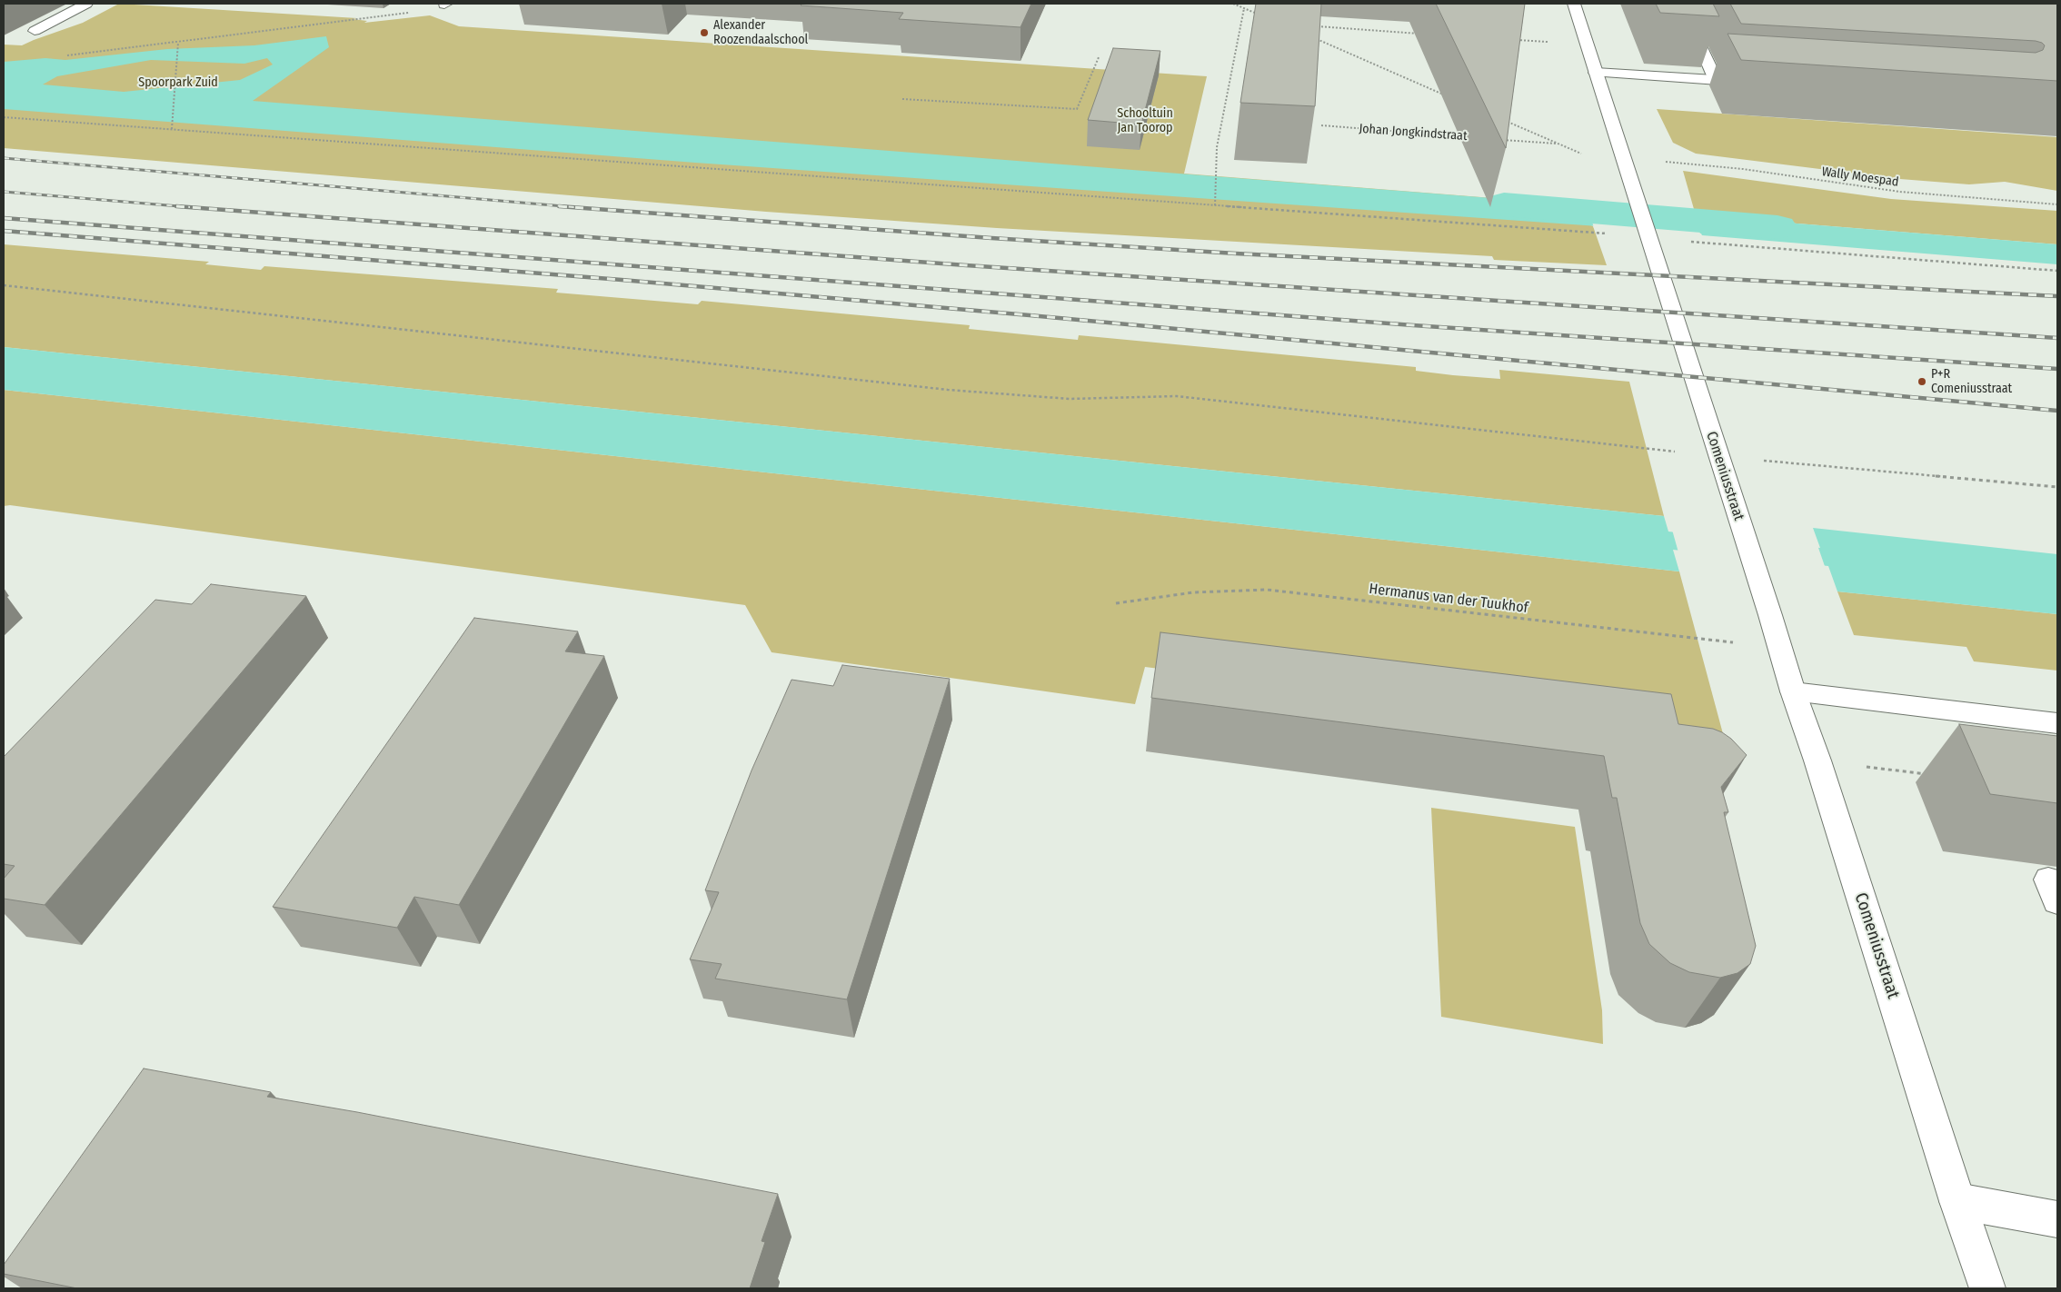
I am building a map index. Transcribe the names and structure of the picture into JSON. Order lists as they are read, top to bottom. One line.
{"streets":{"street":["Comeniusstraat"],"path":["Johan Jongkindstraat","Wally Moespad","Hermanus van der Tuukhof"]},"crossings":[["Comeniusstraat","Hermanus van der Tuukhof"]],"parks":["Spoorpark Zuid","Schooltuin Jan Toorop"],"places":["Alexander Roozendaalschool","P+R Comeniusstraat"]}
